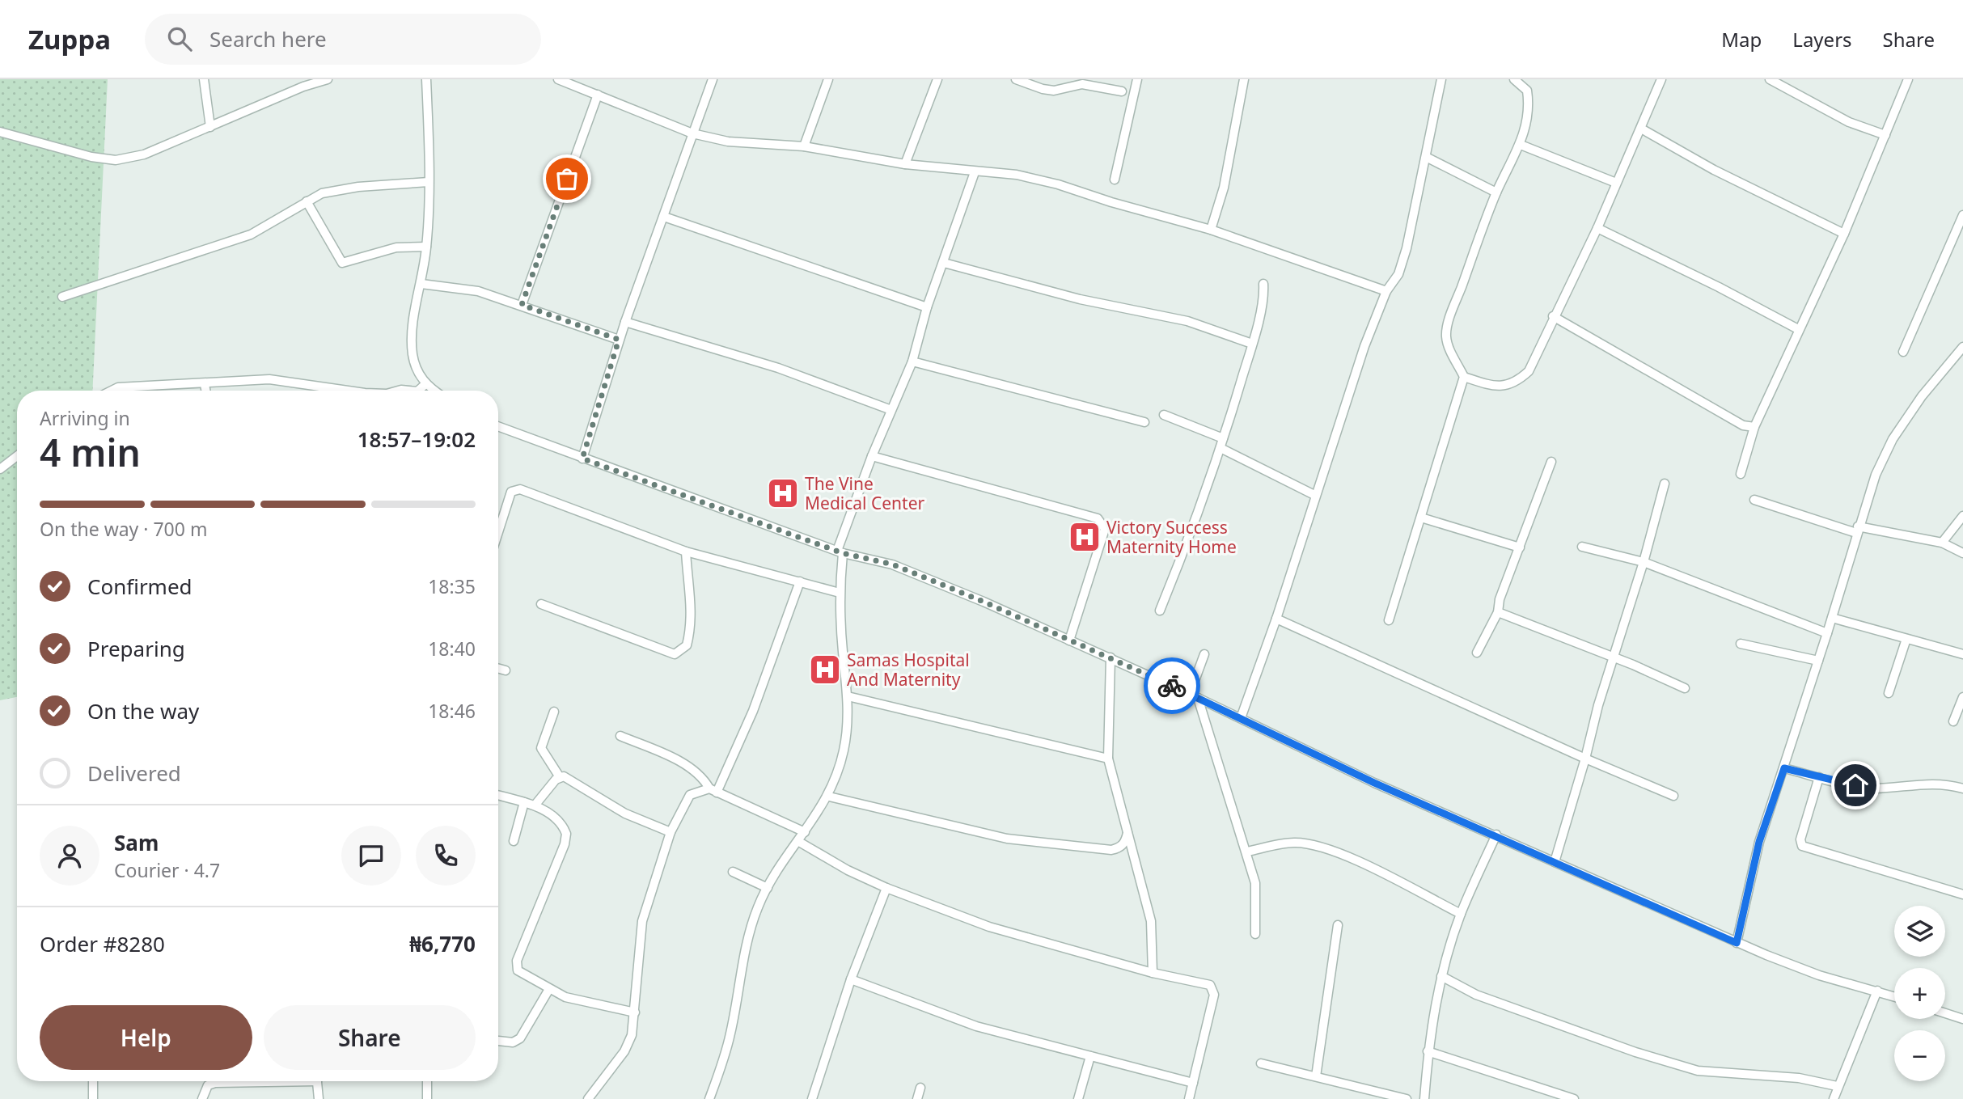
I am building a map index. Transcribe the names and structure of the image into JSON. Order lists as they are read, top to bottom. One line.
{"places":{"hospital":["The Vine Medical Center","Victory Success Maternity Home","Samas Hospital And Maternity"]},"page":{"header":"Zuppa","search":"Search here","nav":["Map","Layers","Share"],"heading":["4 min","Arriving in","18:57–19:02"],"panel":["Sam","Courier · 4.7","Order #8280","₦6,770"],"bar":"On the way · 700 m","list":[["Confirmed","18:35"],["Preparing","18:40"],["On the way","18:46"],"Delivered"],"map_buttons":["+","−"],"buttons":["Help","Share"]}}
